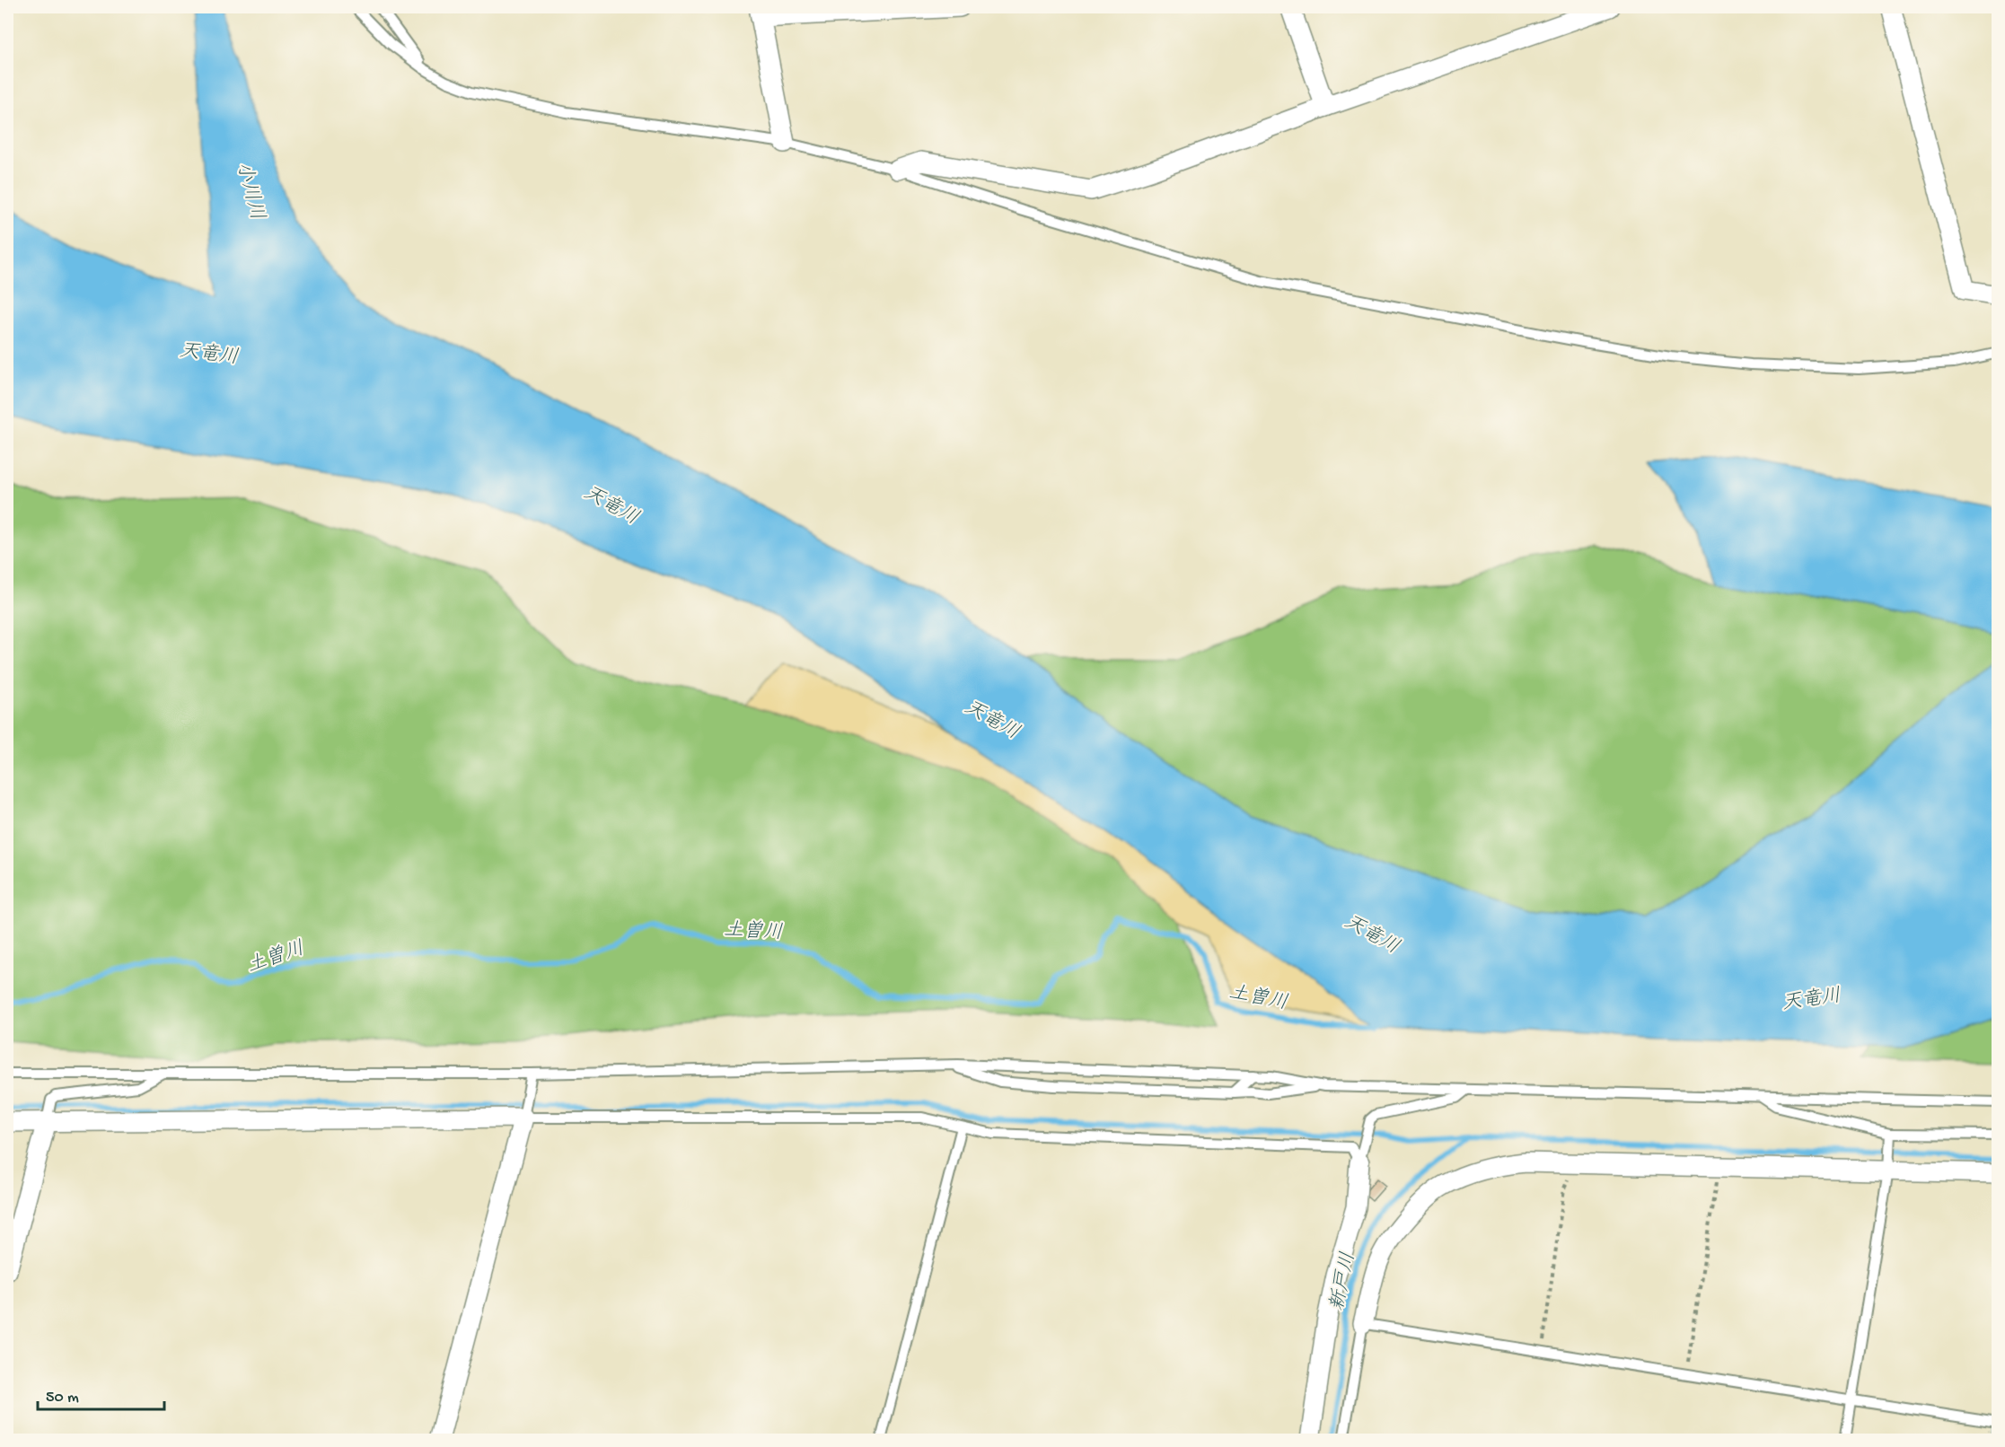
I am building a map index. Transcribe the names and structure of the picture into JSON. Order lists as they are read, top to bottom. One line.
{"water":["小川川","天竜川","土曽川","新戸川"],"scale_bar":"50 m"}
